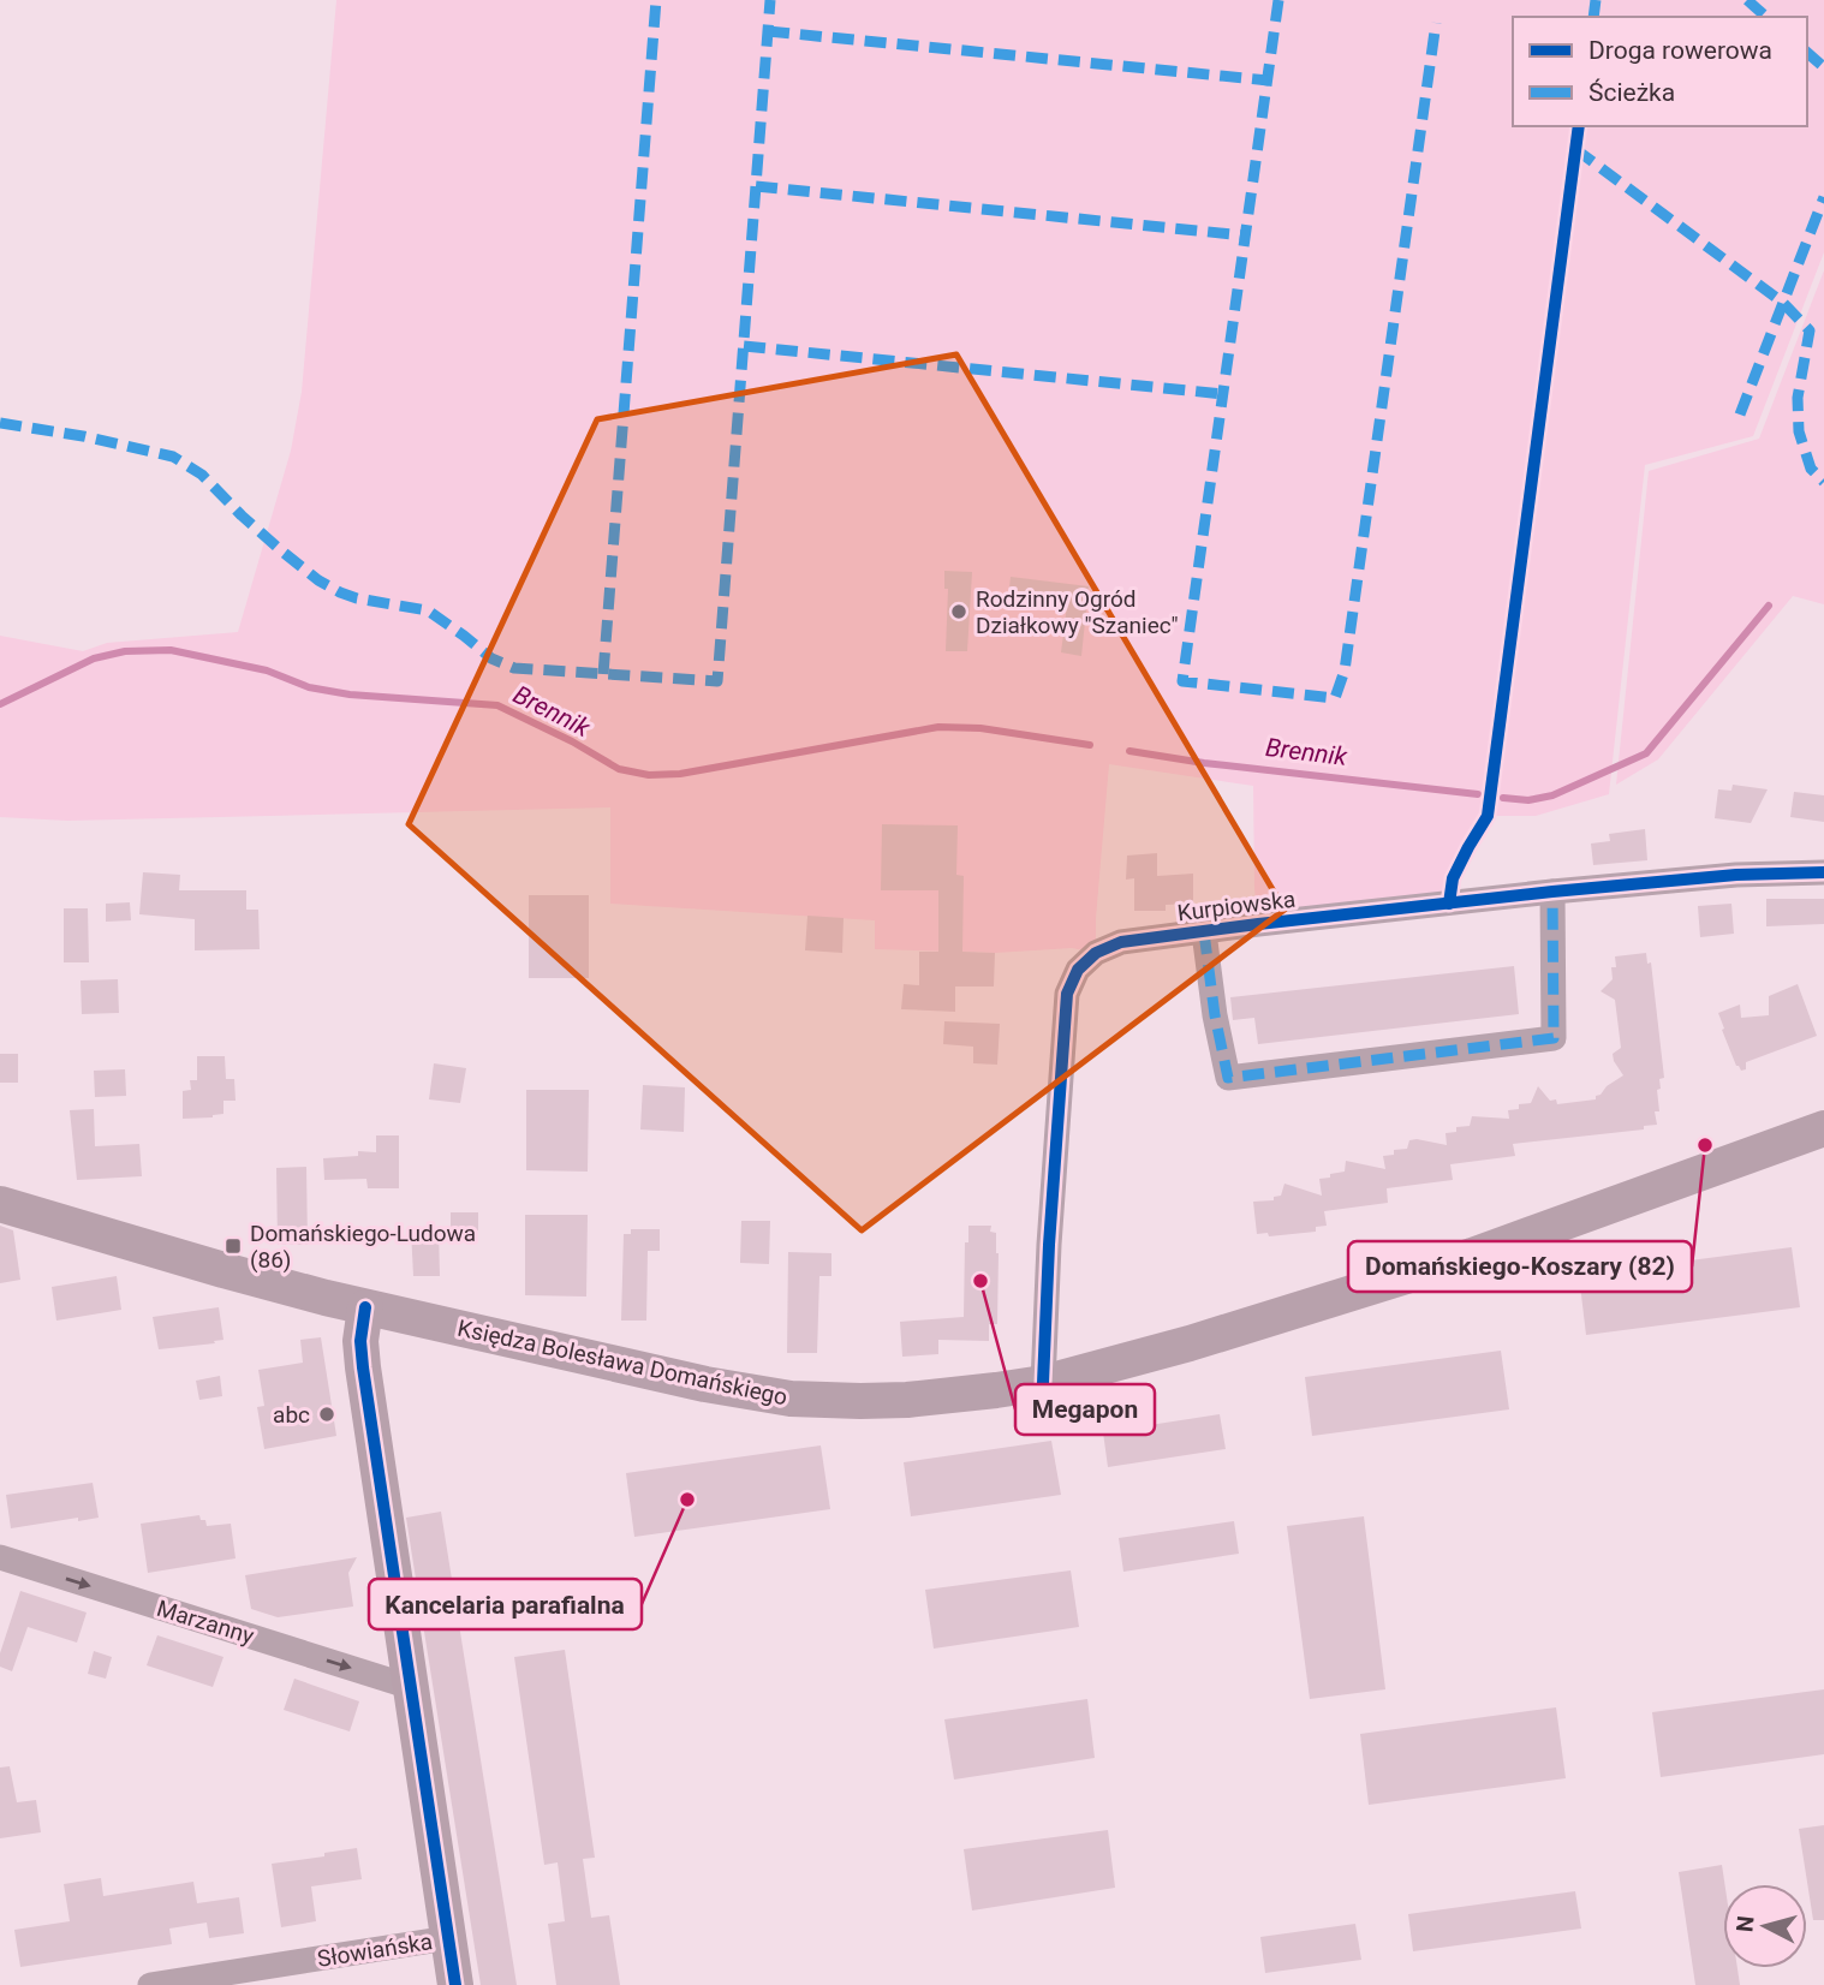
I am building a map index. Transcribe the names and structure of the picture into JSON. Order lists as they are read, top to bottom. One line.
{"streets":{"main road":["Księdza Bolesława Domańskiego"],"street":["Kurpiowska","Marzanny","Słowiańska"]},"crossings":[["Kurpiowska","Księdza Bolesława Domańskiego"]],"one_way":["Marzanny"],"water":["Brennik"],"places":{"other":["Rodzinny Ogród Działkowy \"Szaniec\"","Domańskiego-Koszary (82)","Megapon","abc","Kancelaria parafialna"],"transit":["Domańskiego-Ludowa (86)"]},"legend":["Droga rowerowa","Ścieżka"],"north":"left"}
